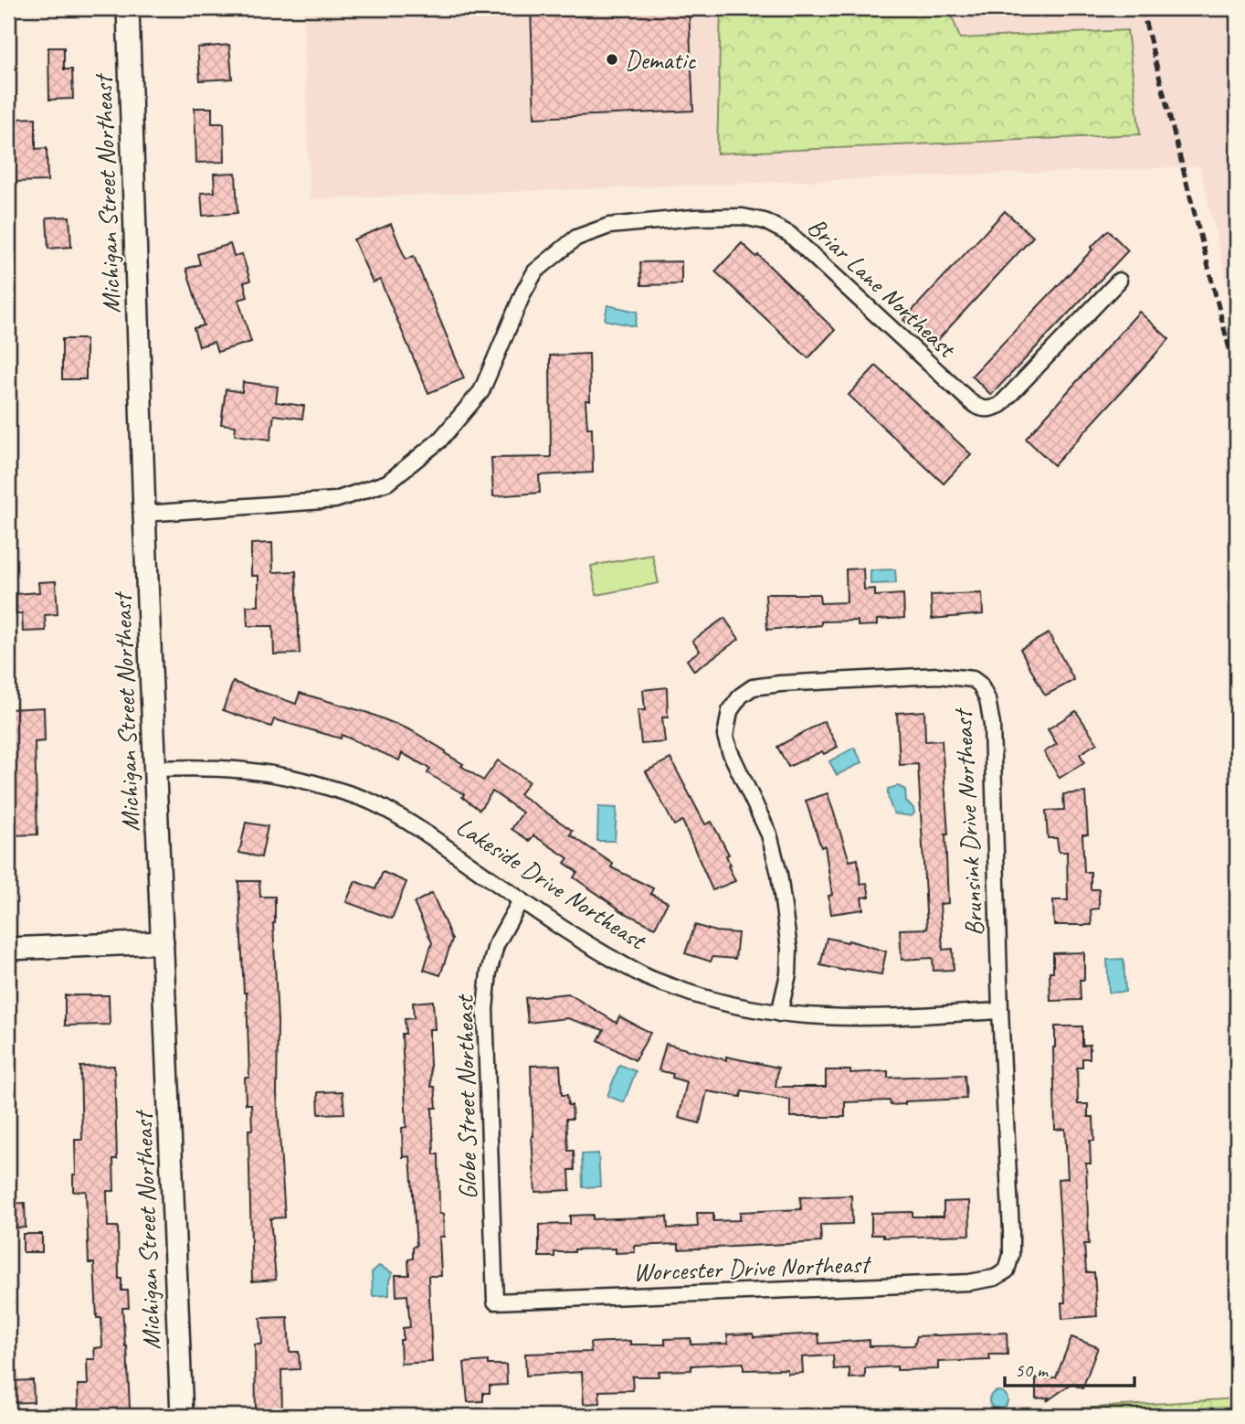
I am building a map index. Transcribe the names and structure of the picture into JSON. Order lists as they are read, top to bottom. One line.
{"streets":{"main road":["Michigan Street Northeast"],"street":["Briar Lane Northeast","Brunsink Drive Northeast","Lakeside Drive Northeast","Globe Street Northeast","Worcester Drive Northeast"]},"crossings":[["Michigan Street Northeast","Briar Lane Northeast"],["Michigan Street Northeast","Lakeside Drive Northeast"],["Brunsink Drive Northeast","Lakeside Drive Northeast"],["Brunsink Drive Northeast","Worcester Drive Northeast"],["Lakeside Drive Northeast","Globe Street Northeast"],["Globe Street Northeast","Worcester Drive Northeast"]],"places":["Dematic"],"scale_bar":"50 m"}
